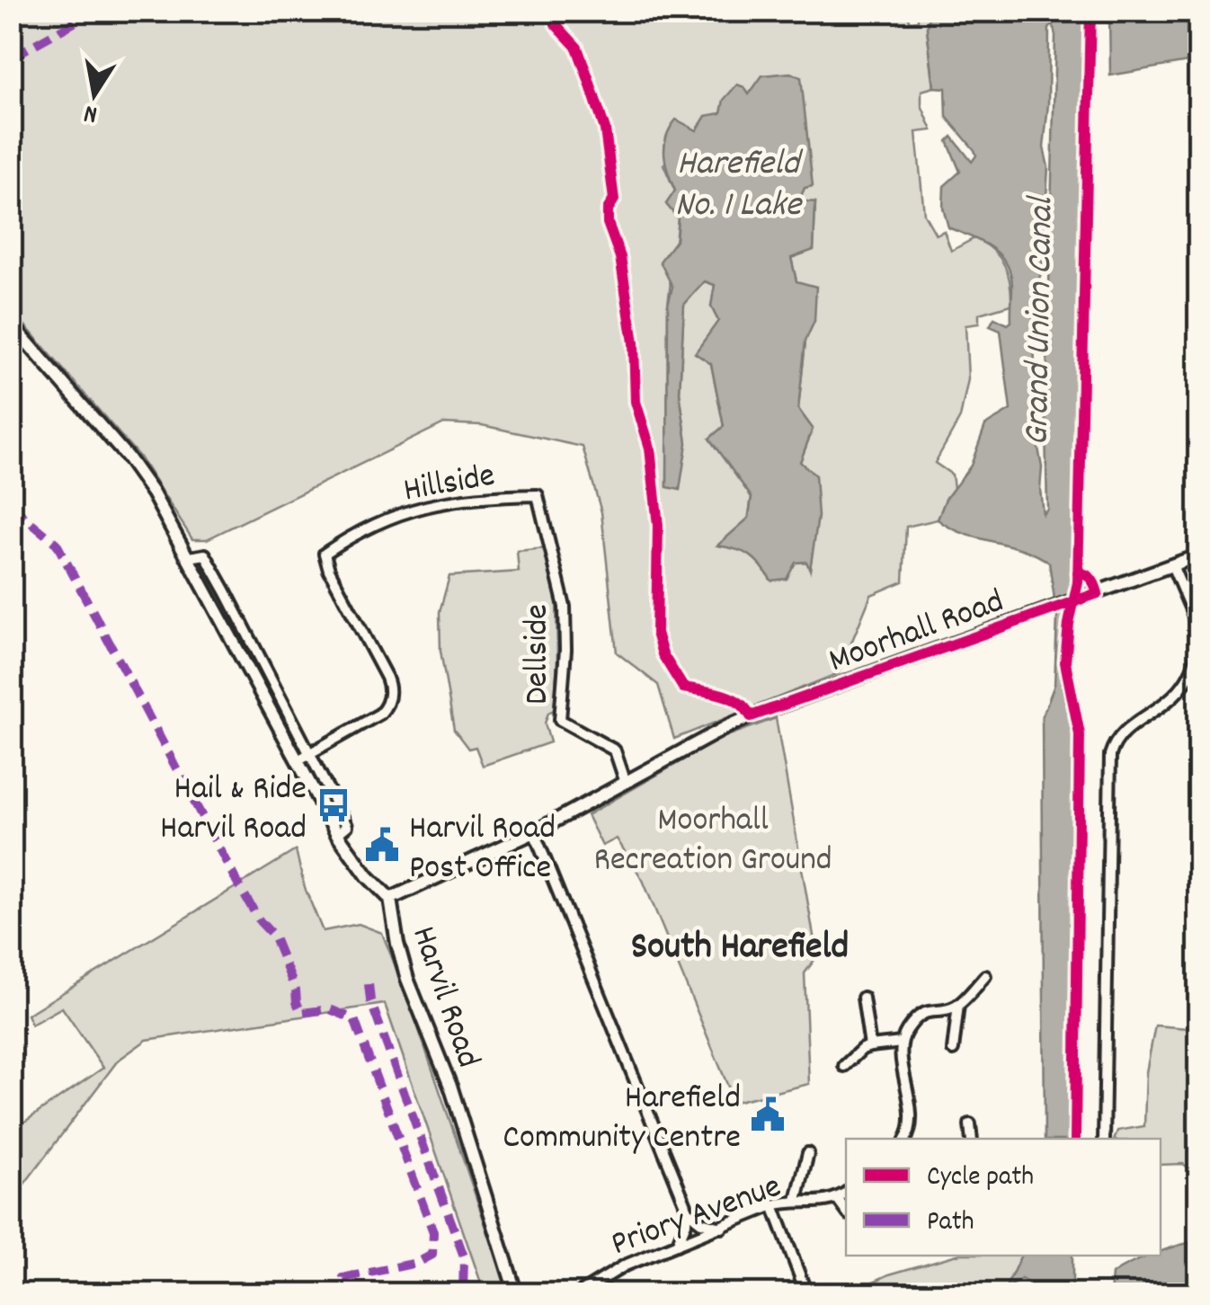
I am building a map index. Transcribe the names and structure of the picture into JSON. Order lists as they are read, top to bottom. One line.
{"streets":{"street":["Hillside","Moorhall Road","Dellside","Harvil Road","Priory Avenue"]},"crossings":[["Hillside","Dellside"],["Hillside","Harvil Road"],["Moorhall Road","Dellside"],["Moorhall Road","Harvil Road"]],"districts":["South Harefield"],"water":["Harefield No. 1 Lake","Grand Union Canal"],"parks":["Moorhall Recreation Ground"],"places":{"bus stop":["Hail & Ride Harvil Road"],"public building":["Harvil Road Post Office","Harefield Community Centre"]},"legend":["Cycle path","Path"],"north":"bottom"}
